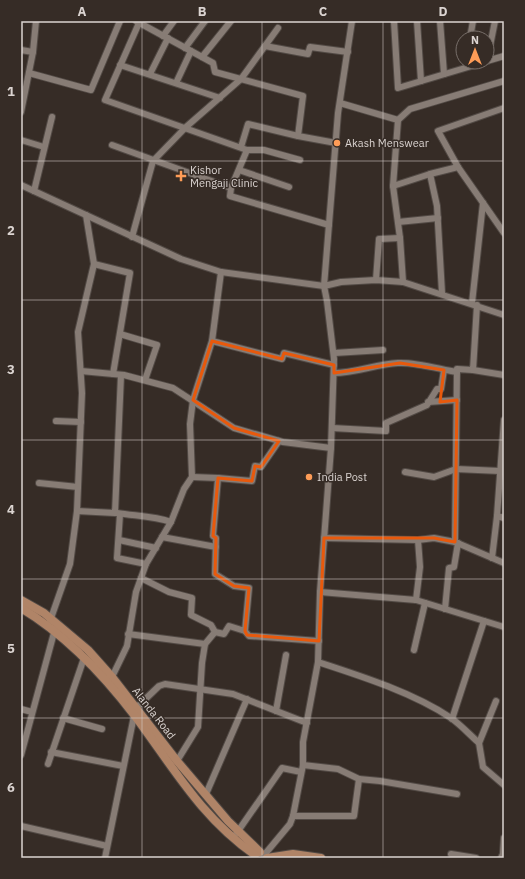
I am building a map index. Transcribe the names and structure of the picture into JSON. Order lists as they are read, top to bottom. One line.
{"streets":{"main road":["Alanda Road"]},"places":{"other":["Akash Menswear","India Post"],"health":["Kishor Mengaji Clinic"]},"north":"top","grid":{"columns":["A","B","C","D"],"rows":["1","2","3","4","5","6"]}}
